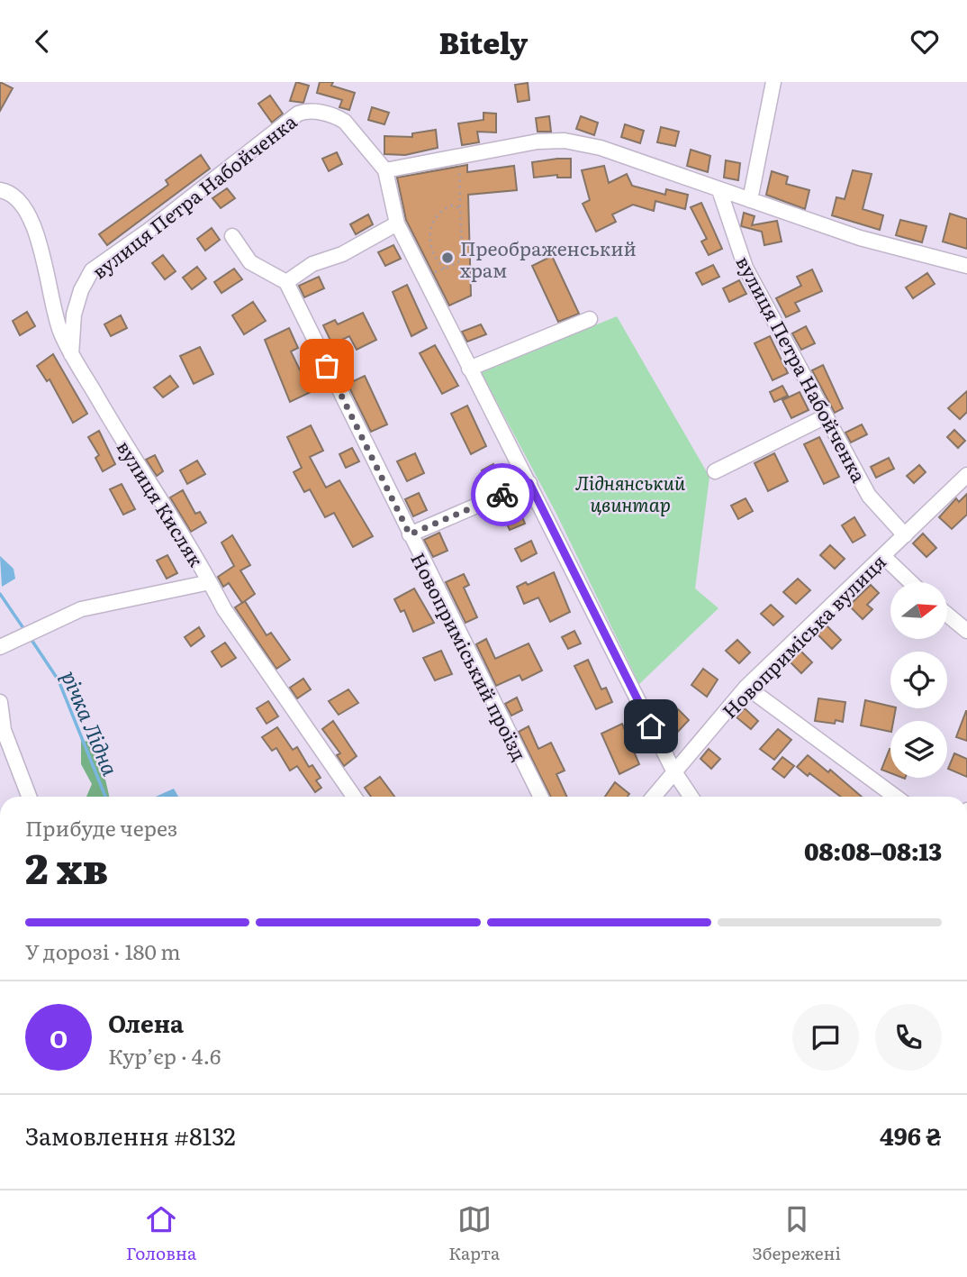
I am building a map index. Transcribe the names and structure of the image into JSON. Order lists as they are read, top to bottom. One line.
{"streets":{"street":["вулиця Петра Набойченка","вулиця Кисляк","Новоприміська вулиця","Новоприміський проїзд"]},"crossings":[["вулиця Петра Набойченка","вулиця Кисляк"],["вулиця Петра Набойченка","Новоприміська вулиця"]],"water":["річка Лідна"],"parks":["Ліднянський цвинтар"],"places":["Преображенський храм"],"north":"right","page":{"header":"Bitely","heading":["2 хв","Прибуде через","08:08–08:13"],"panel":["Олена","Кур’єр · 4.6","Замовлення #8132","496 ₴"],"bar":"У дорозі · 180 m","round":"О","tabs":["Головна","Карта","Збережені"]}}
